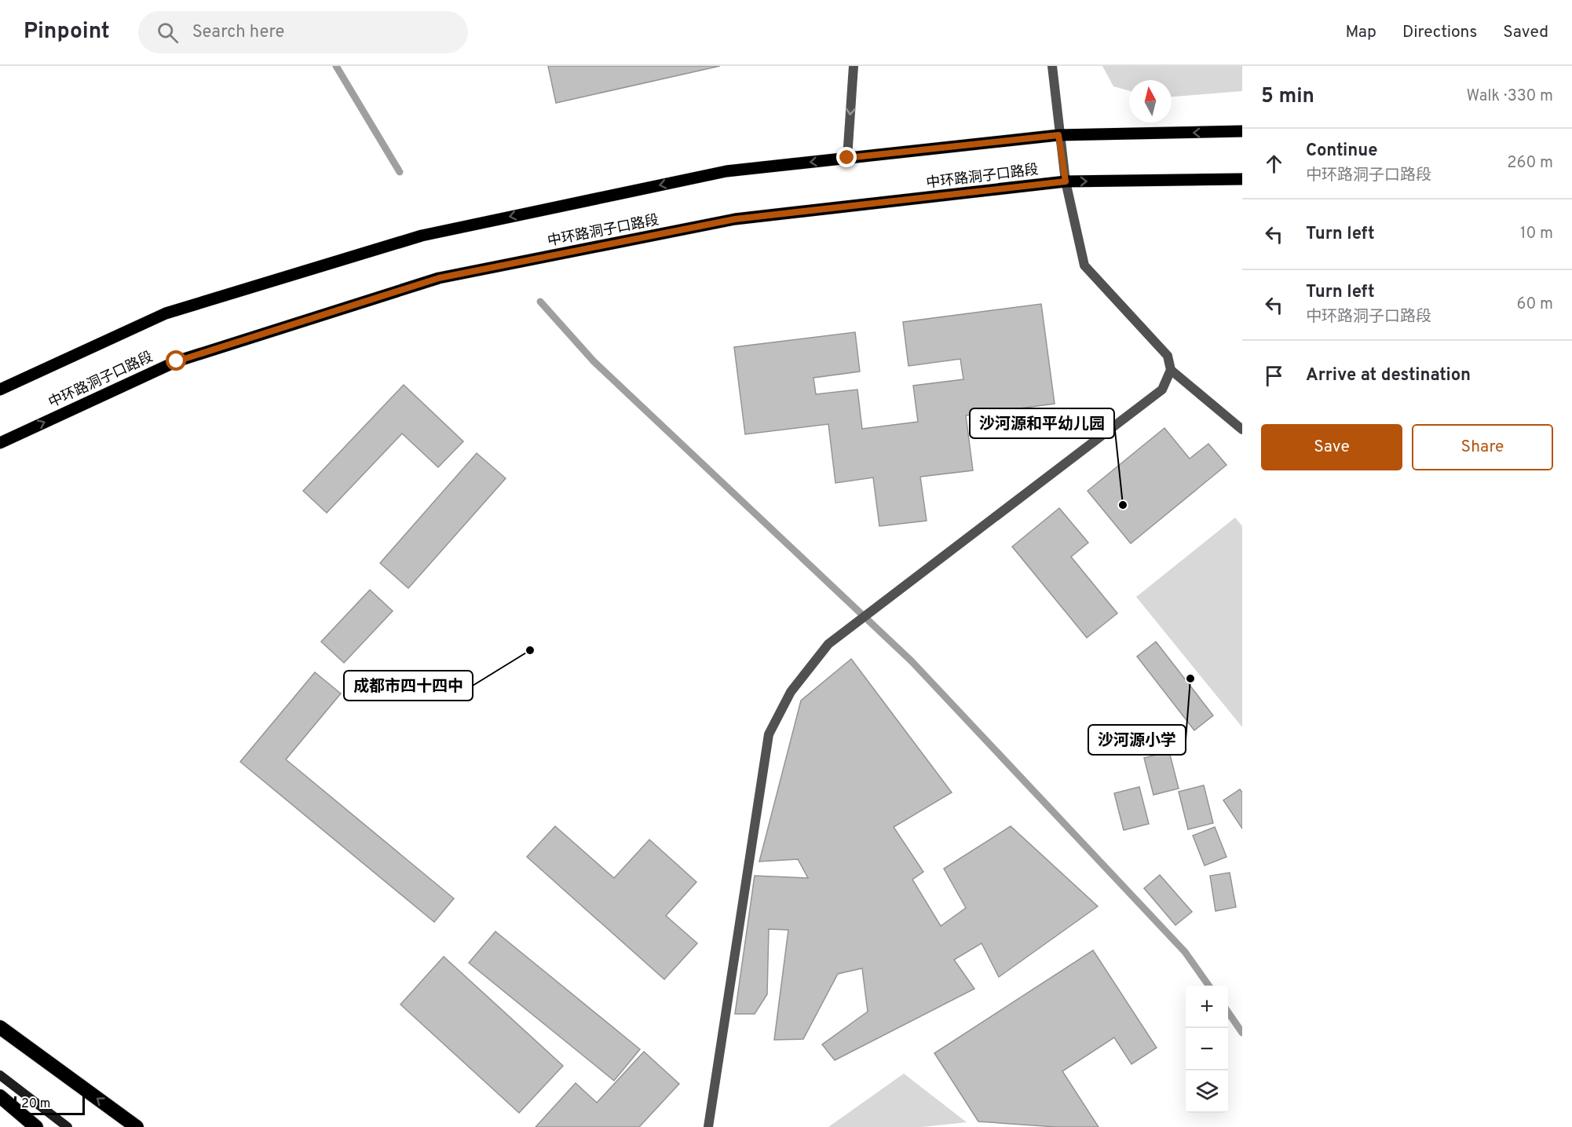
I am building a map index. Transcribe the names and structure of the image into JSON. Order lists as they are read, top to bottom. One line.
{"streets":{"main road":["中环路洞子口路段"]},"places":["沙河源和平幼儿园","成都市四十四中","沙河源小学"],"scale_bar":"20 m","north":"top","page":{"header":"Pinpoint","search":"Search here","nav":["Map","Directions","Saved"],"heading":["5 min","Walk · 330 m"],"list":[["Continue","中环路洞子口路段","260 m"],["Turn left","10 m"],["Turn left","中环路洞子口路段","60 m"],"Arrive at destination"],"buttons":["Save","Share"],"map_buttons":["+","−"],"scale":"20 m"}}
